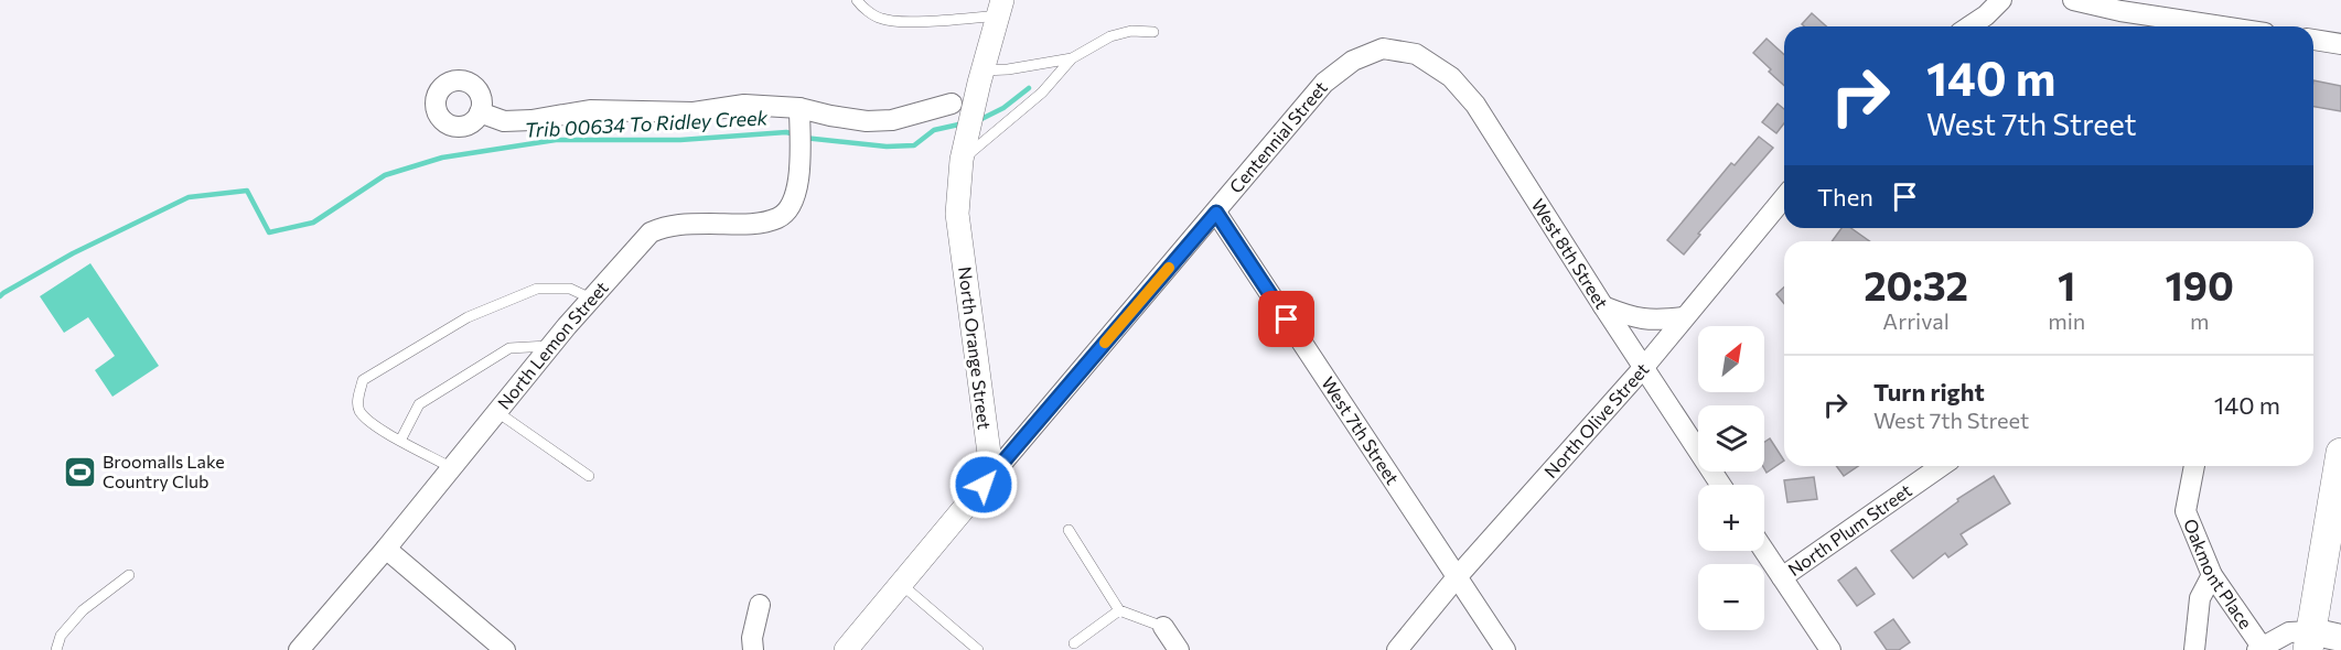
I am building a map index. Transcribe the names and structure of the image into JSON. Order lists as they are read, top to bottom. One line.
{"streets":{"street":["Centennial Street","West 8th Street","North Lemon Street","North Orange Street","North Olive Street","West 7th Street","North Plum Street","Oakmont Place"]},"crossings":[["Centennial Street","West 8th Street"],["Centennial Street","North Orange Street"],["Centennial Street","West 7th Street"],["West 8th Street","North Olive Street"],["North Olive Street","West 7th Street"]],"water":["Trib 00634 To Ridley Creek"],"places":{"sports":["Broomalls Lake Country Club"]},"north":"top right","page":{"turn":["140 m","West 7th Street"],"then":"Then","eta":["20:32","Arrival","1","min","190","m"],"map_buttons":["+","−"],"list":[{"name":"Turn right","note":"West 7th Street","value":"140 m"}]}}
